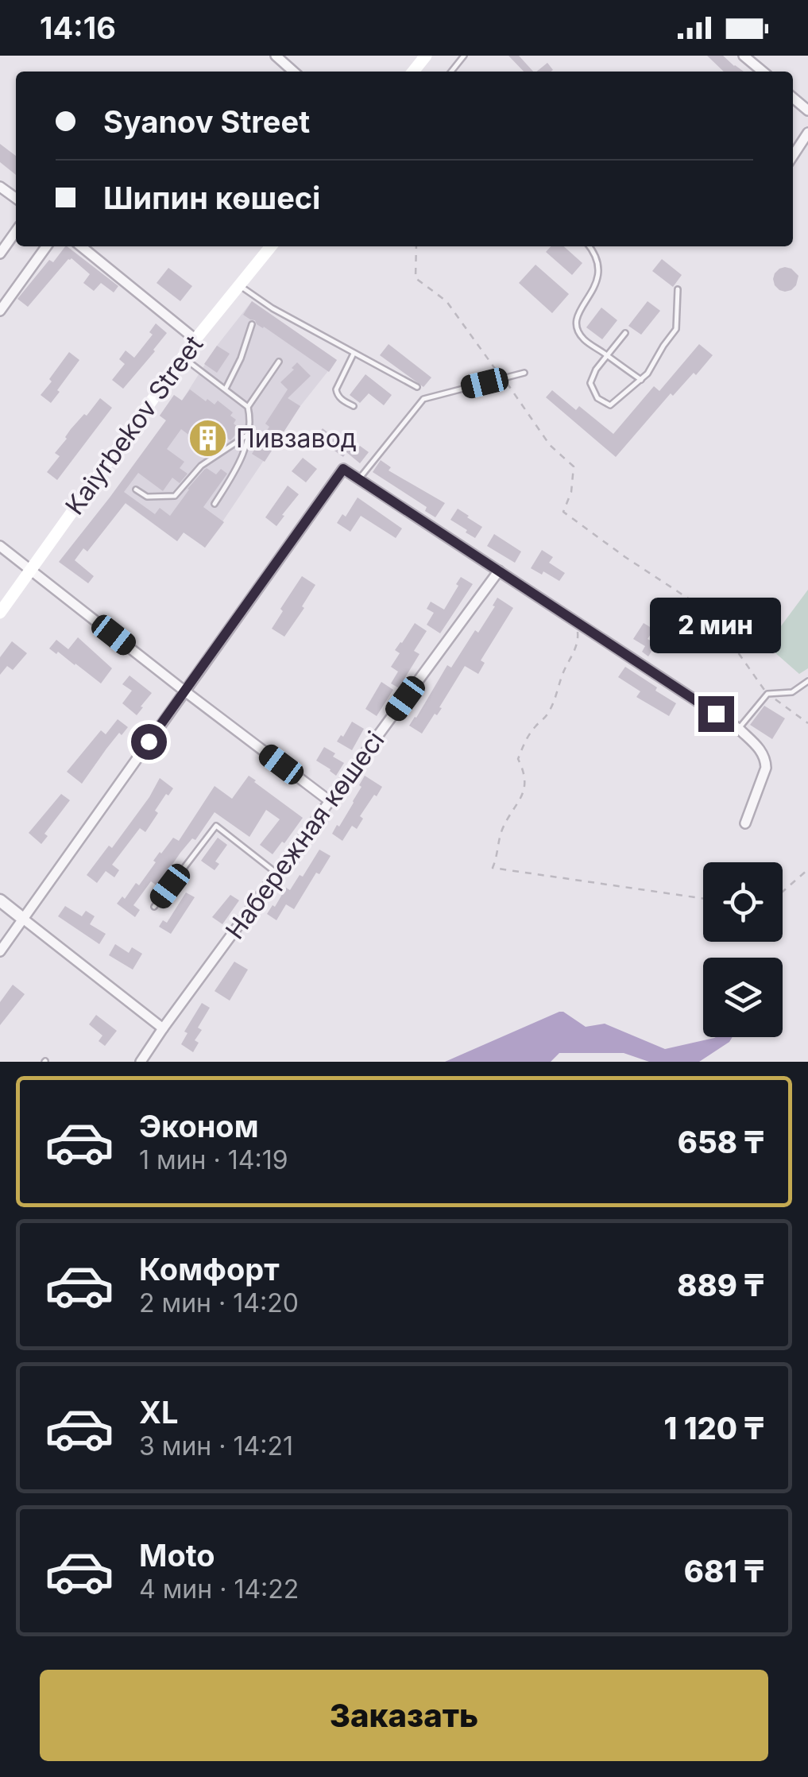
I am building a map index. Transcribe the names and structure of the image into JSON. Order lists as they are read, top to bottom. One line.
{"streets":{"main road":["Kaiyrbekov Street"],"street":["Набережная көшесі"]},"places":{"building":["Пивзавод"]},"page":{"status":"14:16","banner":["Syanov Street","Шипин көшесі"],"bubble":"2 мин","list":[{"name":"Эконом","note":"1 мин · 14:19","value":"658 ₸"},{"name":"Комфорт","note":"2 мин · 14:20","value":"889 ₸"},{"name":"XL","note":"3 мин · 14:21","value":"1 120 ₸"},{"name":"Moto","note":"4 мин · 14:22","value":"681 ₸"}],"buttons":"Заказать"}}
